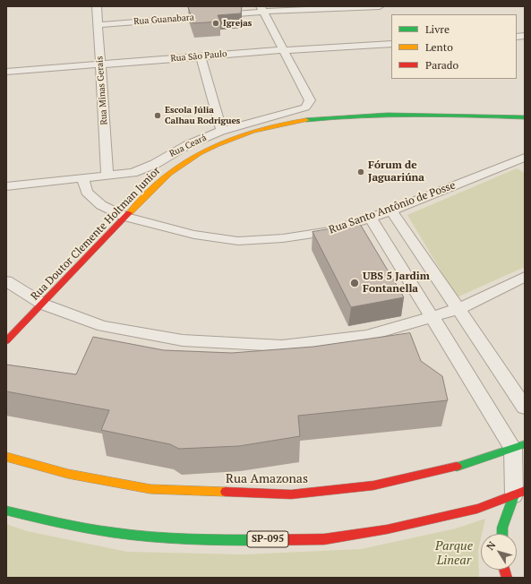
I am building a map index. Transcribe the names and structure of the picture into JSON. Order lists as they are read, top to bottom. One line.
{"streets":{"street":["Rua Guanabara","Rua São Paulo","Rua Minas Gerais","Rua Ceará","Rua Santo Antônio de Posse","Rua Doutor Clemente Holtman Junior","Rua Amazonas","SP-095"]},"crossings":[["Rua Guanabara","Rua Minas Gerais"],["Rua São Paulo","Rua Minas Gerais"],["Rua São Paulo","Rua Ceará"],["Rua Minas Gerais","Rua Ceará"],["Rua Ceará","Rua Santo Antônio de Posse"],["Rua Santo Antônio de Posse","Rua Doutor Clemente Holtman Junior"]],"parks":["Parque Linear"],"places":["Igrejas","Escola Júlia Calhau Rodrigues","Fórum de Jaguariúna","UBS 5 Jardim Fontanella"],"legend":["Livre","Lento","Parado"],"north":"top left"}
